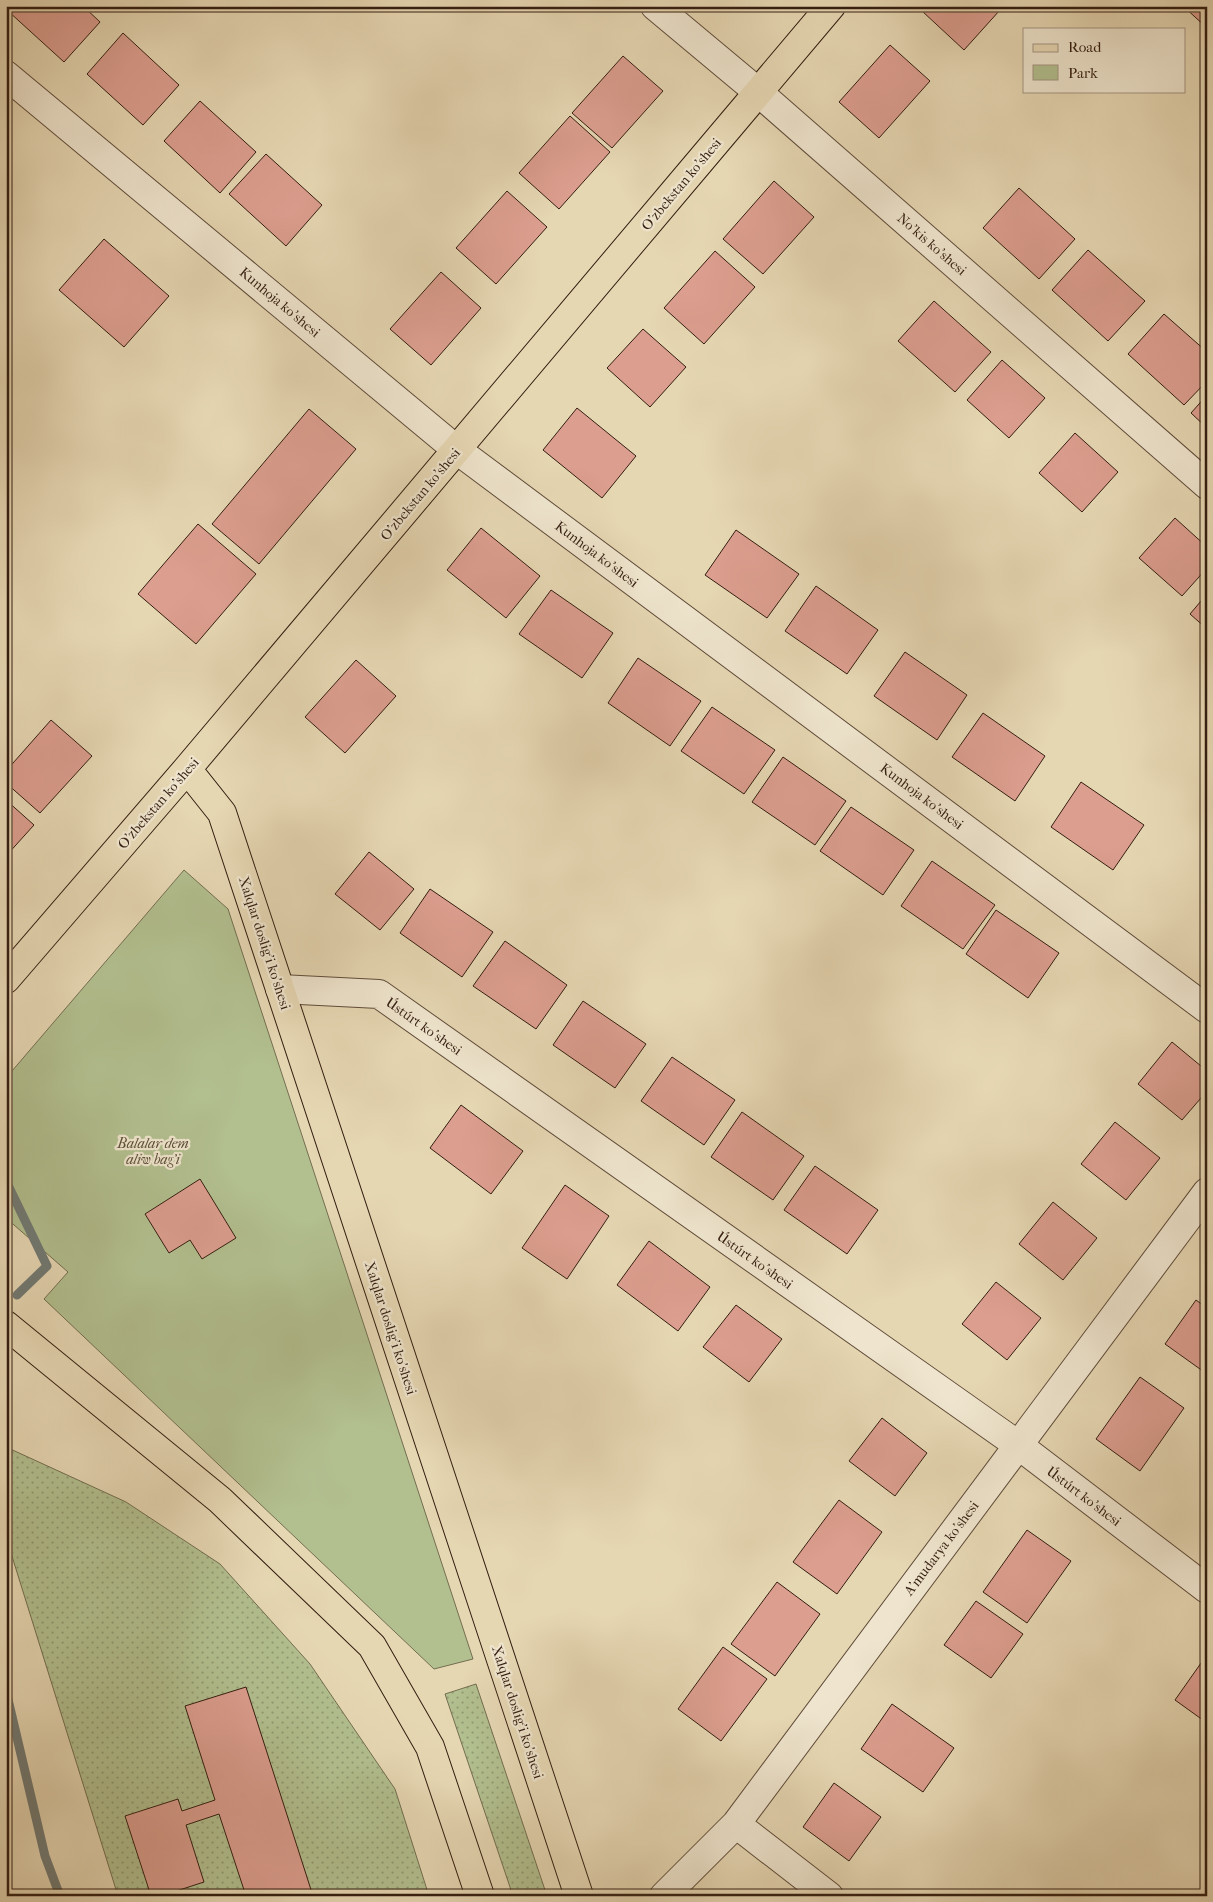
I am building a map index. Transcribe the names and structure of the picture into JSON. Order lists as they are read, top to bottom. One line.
{"streets":{"main road":["O'zbekstan ko'shesi","Xalqlar doslig'i ko'shesi"],"street":["No'kis ko'shesi","Kunhoja ko'shesi","Ústúrt ko'shesi","A'mudarya ko'shesi"]},"crossings":[["O'zbekstan ko'shesi","No'kis ko'shesi"],["O'zbekstan ko'shesi","Kunhoja ko'shesi"],["O'zbekstan ko'shesi","Xalqlar doslig'i ko'shesi"],["Xalqlar doslig'i ko'shesi","Ústúrt ko'shesi"],["Ústúrt ko'shesi","A'mudarya ko'shesi"]],"parks":["Balalar dem aliw bag'i"],"legend":["Road","Park"]}
